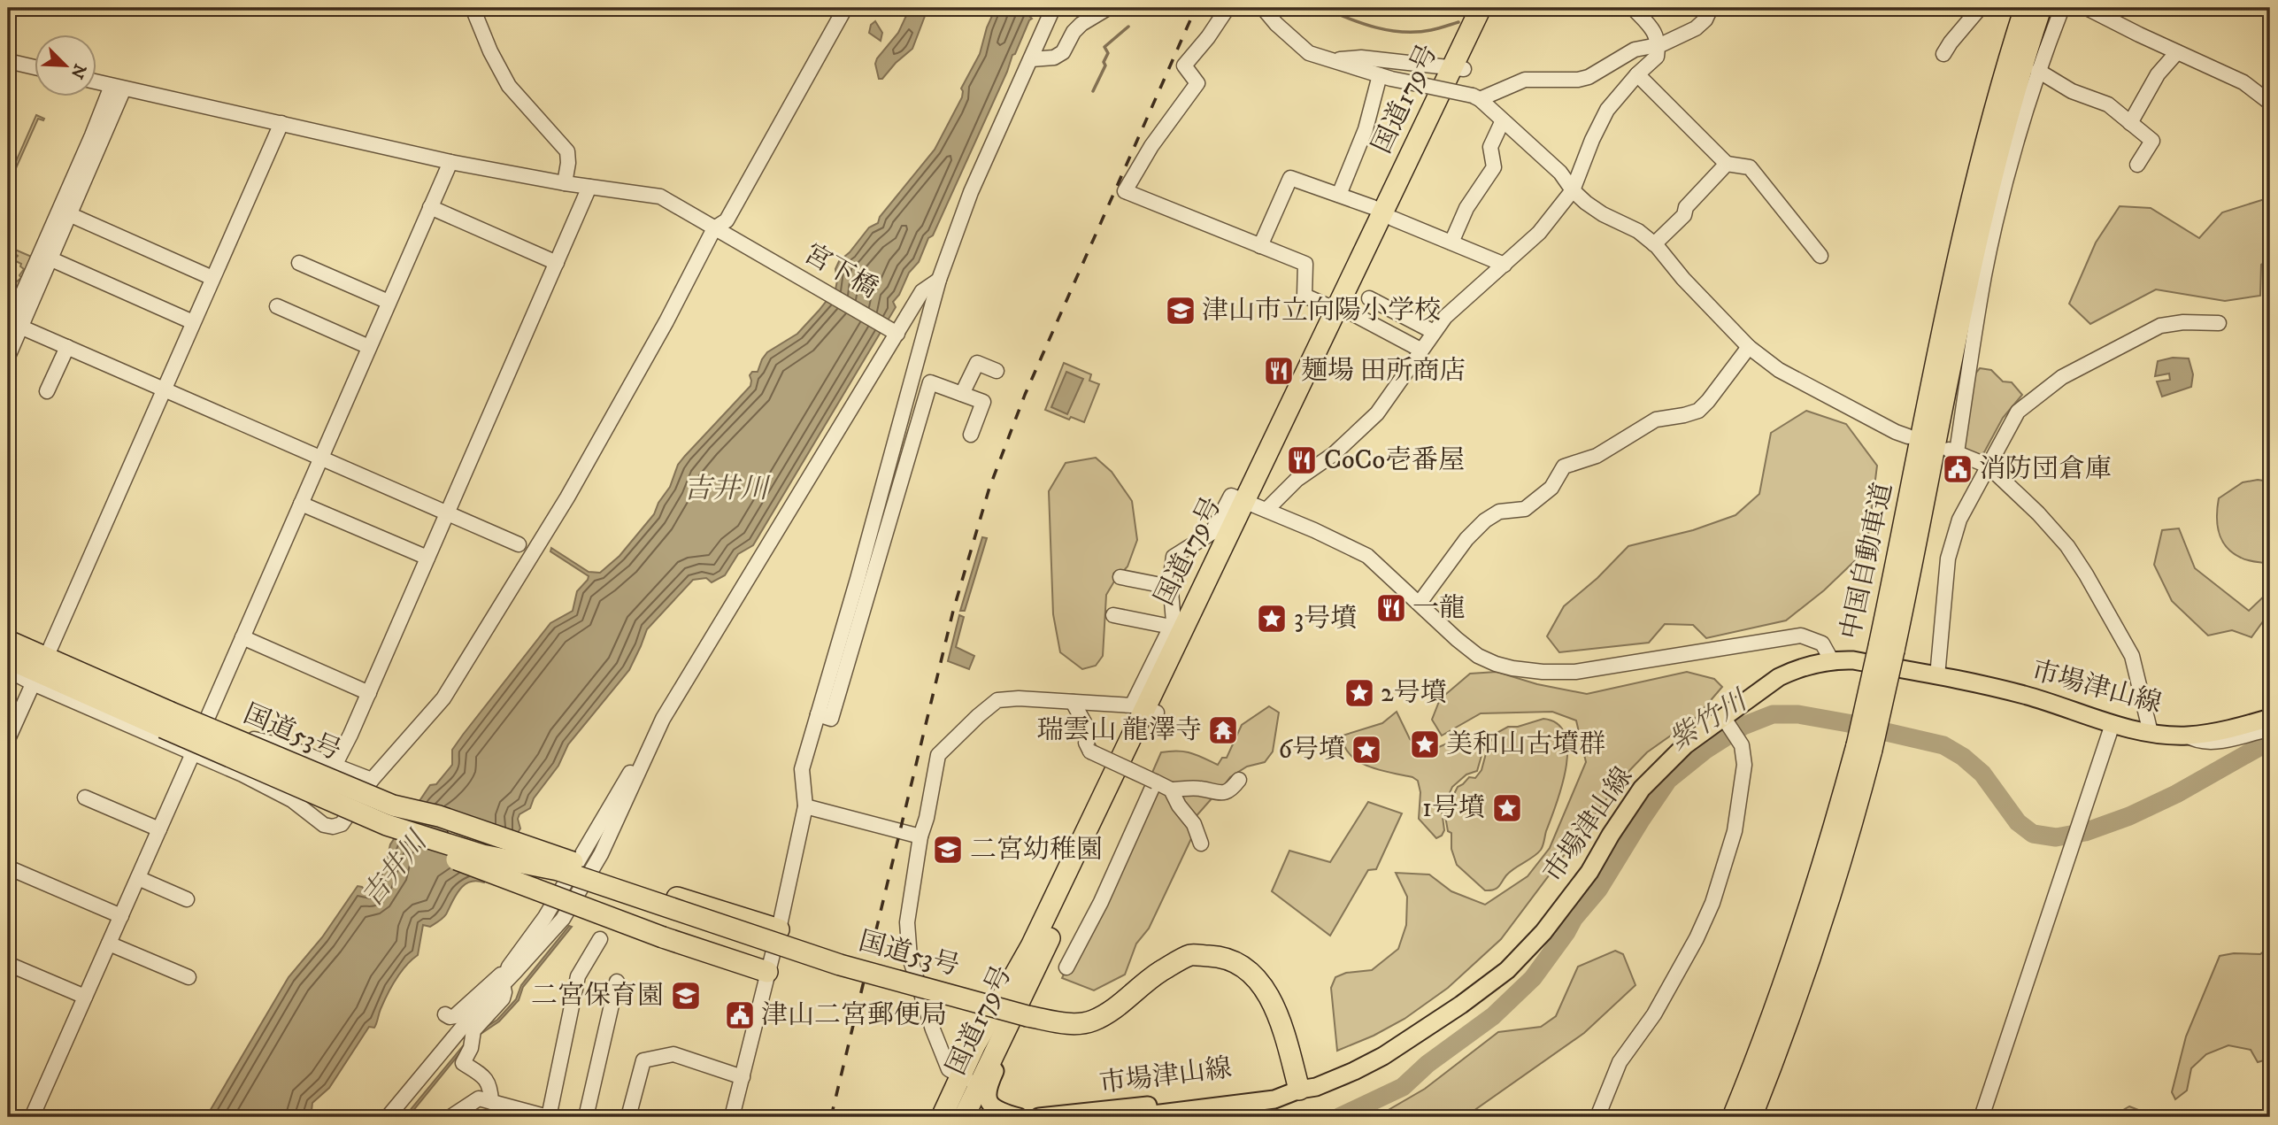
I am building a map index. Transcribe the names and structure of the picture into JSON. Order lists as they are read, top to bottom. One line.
{"streets":{"highway":["国道179号","中国自動車道","国道53号"],"main road":["市場津山線"],"street":["宮下橋"]},"crossings":[["市場津山線","国道53号"]],"water":["吉井川","紫竹川"],"places":{"school or university":["津山市立向陽小学校","二宮幼稚園","二宮保育園"],"restaurant":["麺場 田所商店","CoCo壱番屋","一龍"],"public building":["消防団倉庫","津山二宮郵便局"],"place":["3号墳","2号墳","美和山古墳群","6号墳","1号墳"],"temple":["瑞雲山 龍澤寺"]},"north":"bottom right"}
